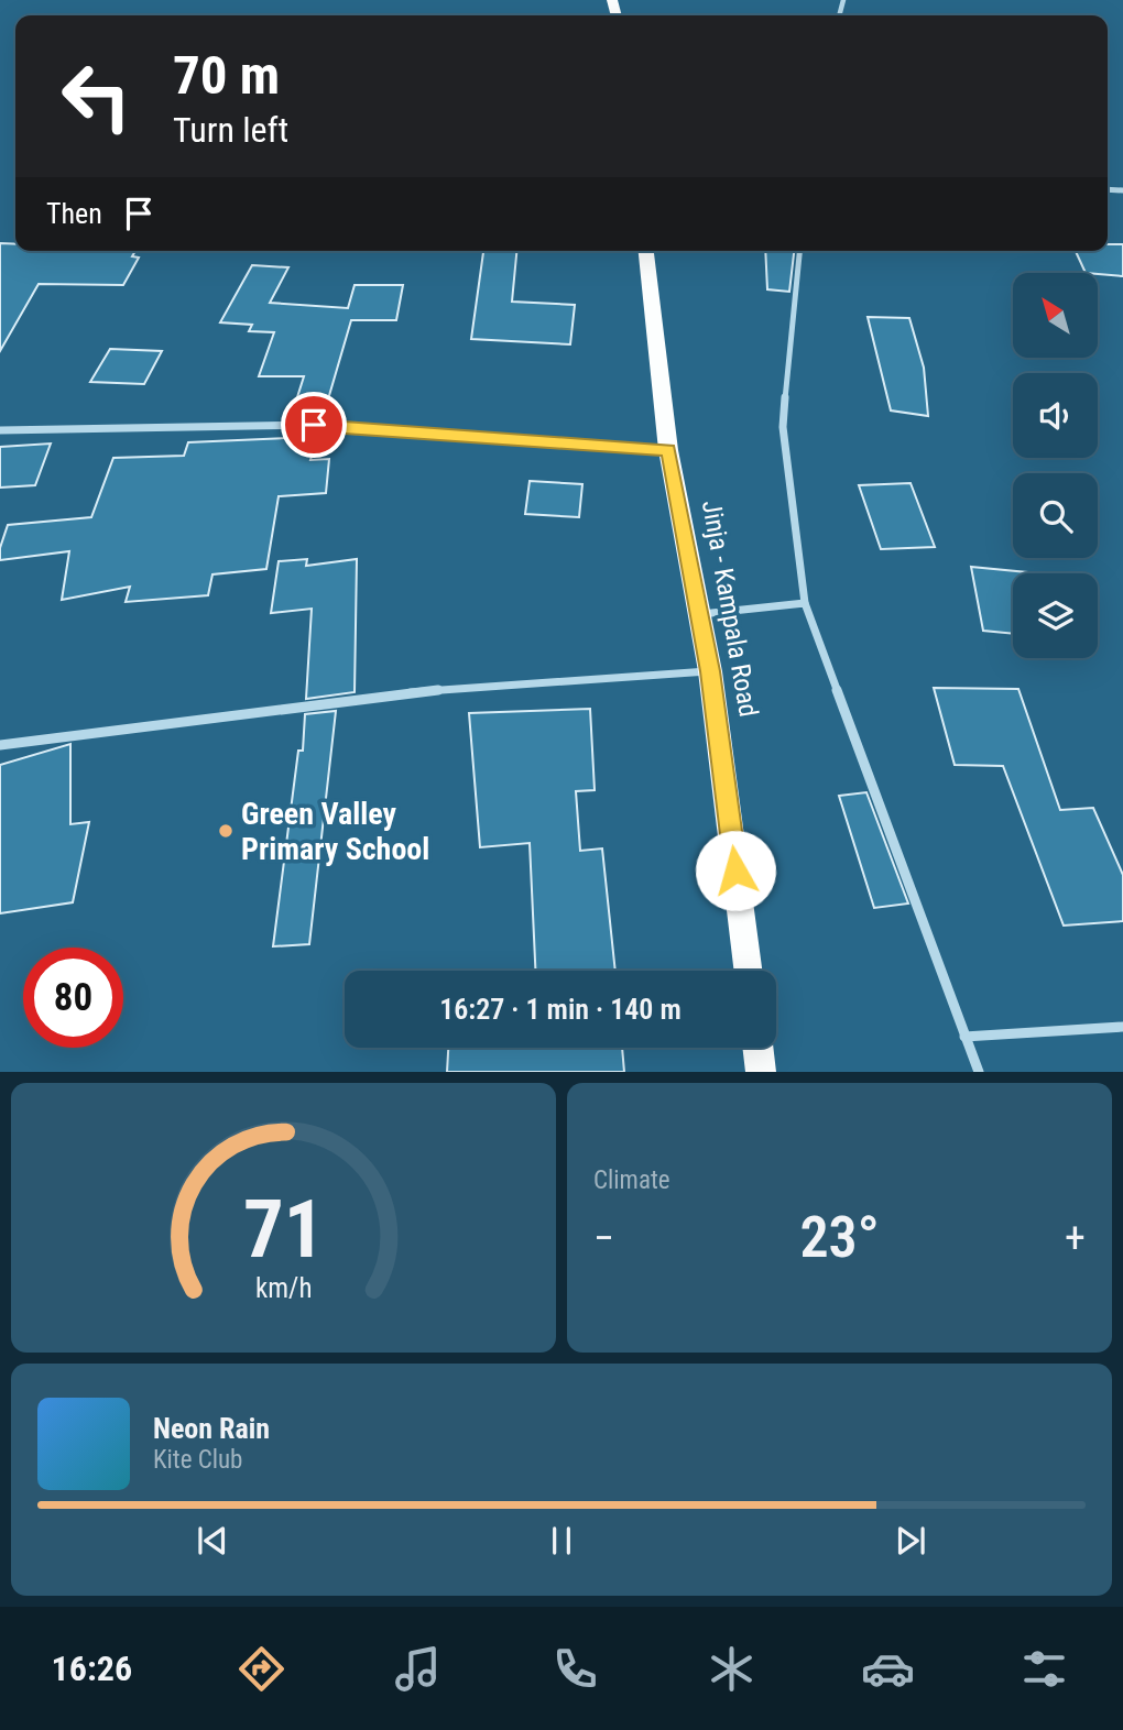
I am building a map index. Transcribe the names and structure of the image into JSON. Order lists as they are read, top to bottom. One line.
{"streets":{"highway":["Jinja - Kampala Road"]},"places":["Green Valley Primary School"],"north":"top left","page":{"turn":["70 m","Turn left"],"then":"Then","limit":"80","trip":"16:27 · 1 min · 140 m","tile":"Climate","heat":["−","23°","+"],"song":["Neon Rain","Kite Club"],"tabs":"16:26","gauge":["71","km/h"]}}
